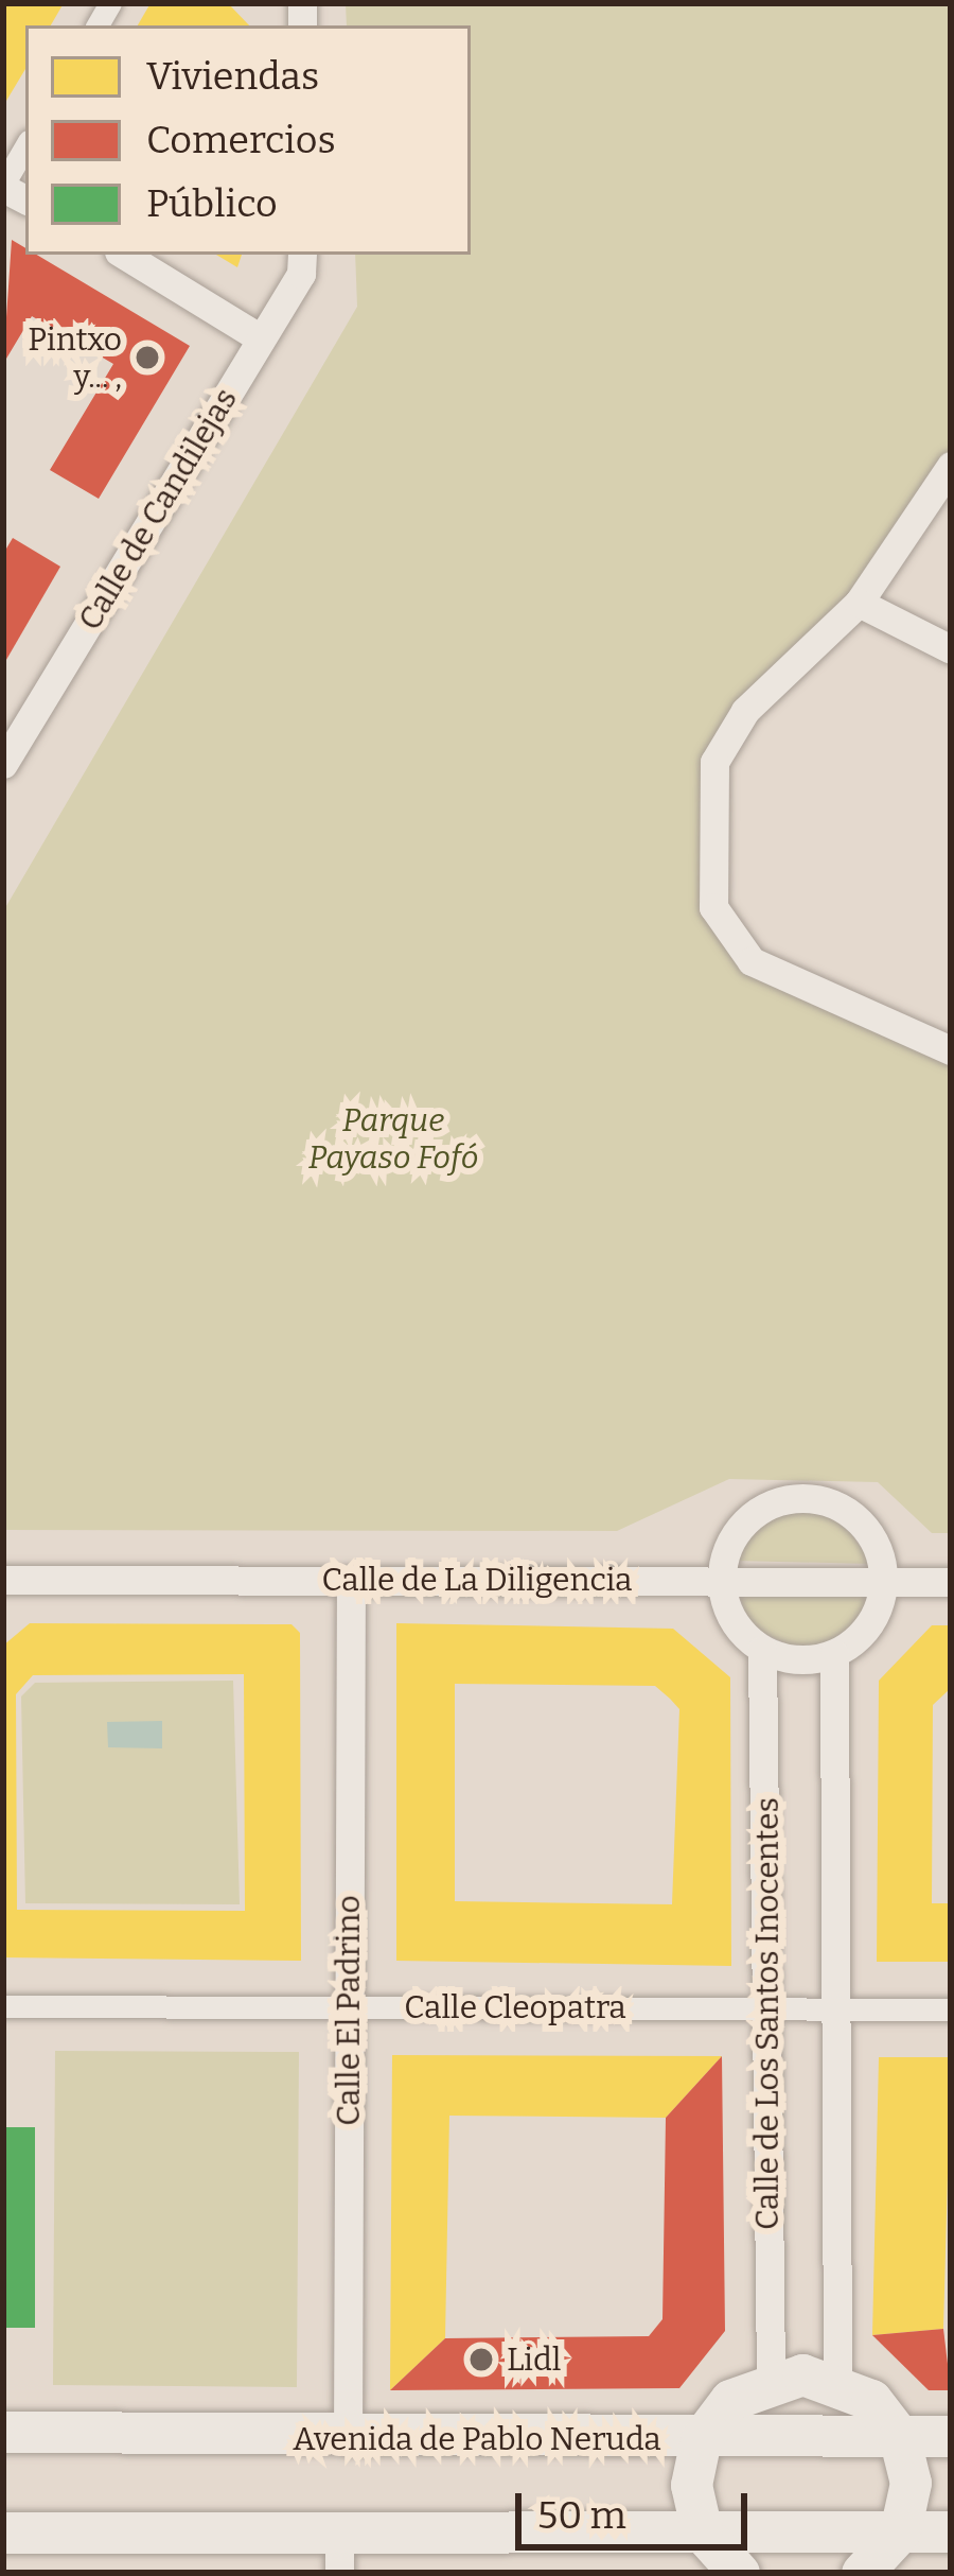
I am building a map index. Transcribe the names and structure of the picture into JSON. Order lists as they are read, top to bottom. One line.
{"streets":{"main road":["Avenida de Pablo Neruda"],"street":["Calle de Candilejas","Calle de La Diligencia","Calle Cleopatra","Calle El Padrino","Calle de Los Santos Inocentes"]},"crossings":[["Calle de La Diligencia","Calle El Padrino"],["Calle Cleopatra","Calle El Padrino"],["Calle Cleopatra","Calle de Los Santos Inocentes"],["Calle El Padrino","Avenida de Pablo Neruda"]],"parks":["Parque Payaso Fofó"],"places":["Pintxo y... ,","Lidl"],"legend":["Viviendas","Comercios","Público"],"scale_bar":"50 m"}
